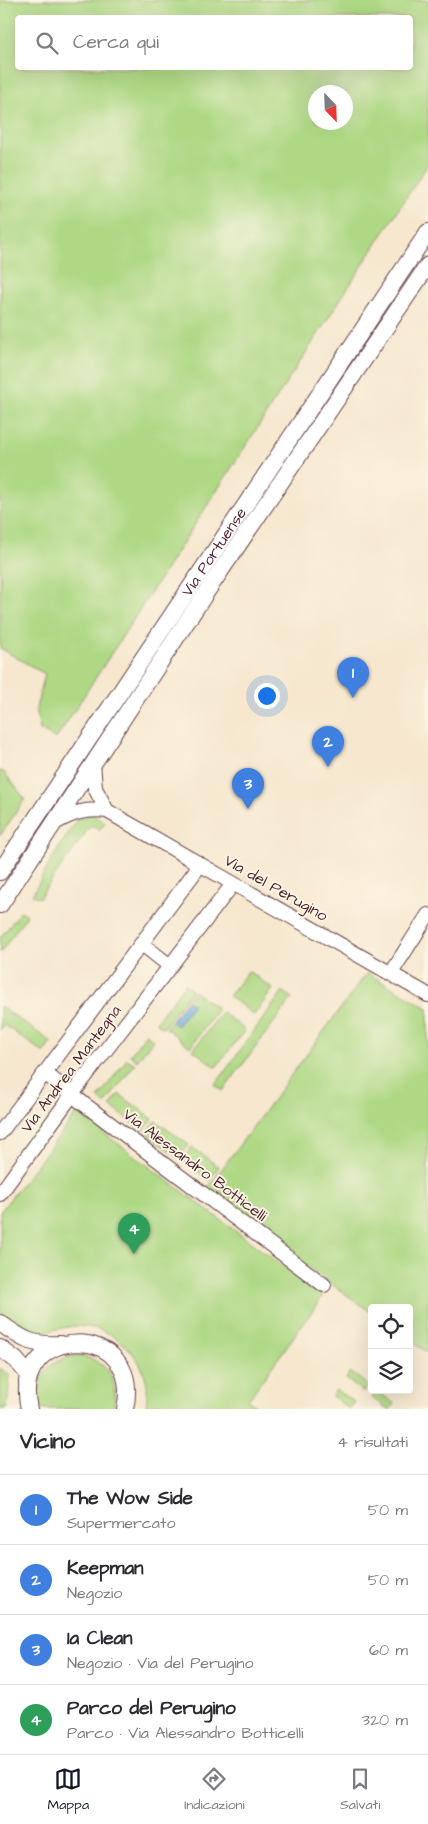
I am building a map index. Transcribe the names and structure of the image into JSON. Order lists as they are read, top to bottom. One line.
{"streets":{"street":["Via Portuense","Via del Perugino","Via Andrea Mantegna","Via Alessandro Botticelli"]},"crossings":[["Via Portuense","Via del Perugino"],["Via del Perugino","Via Andrea Mantegna"],["Via Andrea Mantegna","Via Alessandro Botticelli"]],"north":"bottom right","page":{"search":"Cerca qui","pins":["1","2","3","4"],"heading":["Vicino","4 risultati"],"list":[{"mark":"1","name":"The Wow Side","note":"Supermercato","value":"50 m"},{"mark":"2","name":"Keepman","note":"Negozio","value":"50 m"},{"mark":"3","name":"1a Clean","note":"Negozio · Via del Perugino","value":"60 m"},{"mark":"4","name":"Parco del Perugino","note":"Parco · Via Alessandro Botticelli","value":"320 m"}],"nav":["Mappa","Indicazioni","Salvati"]}}
